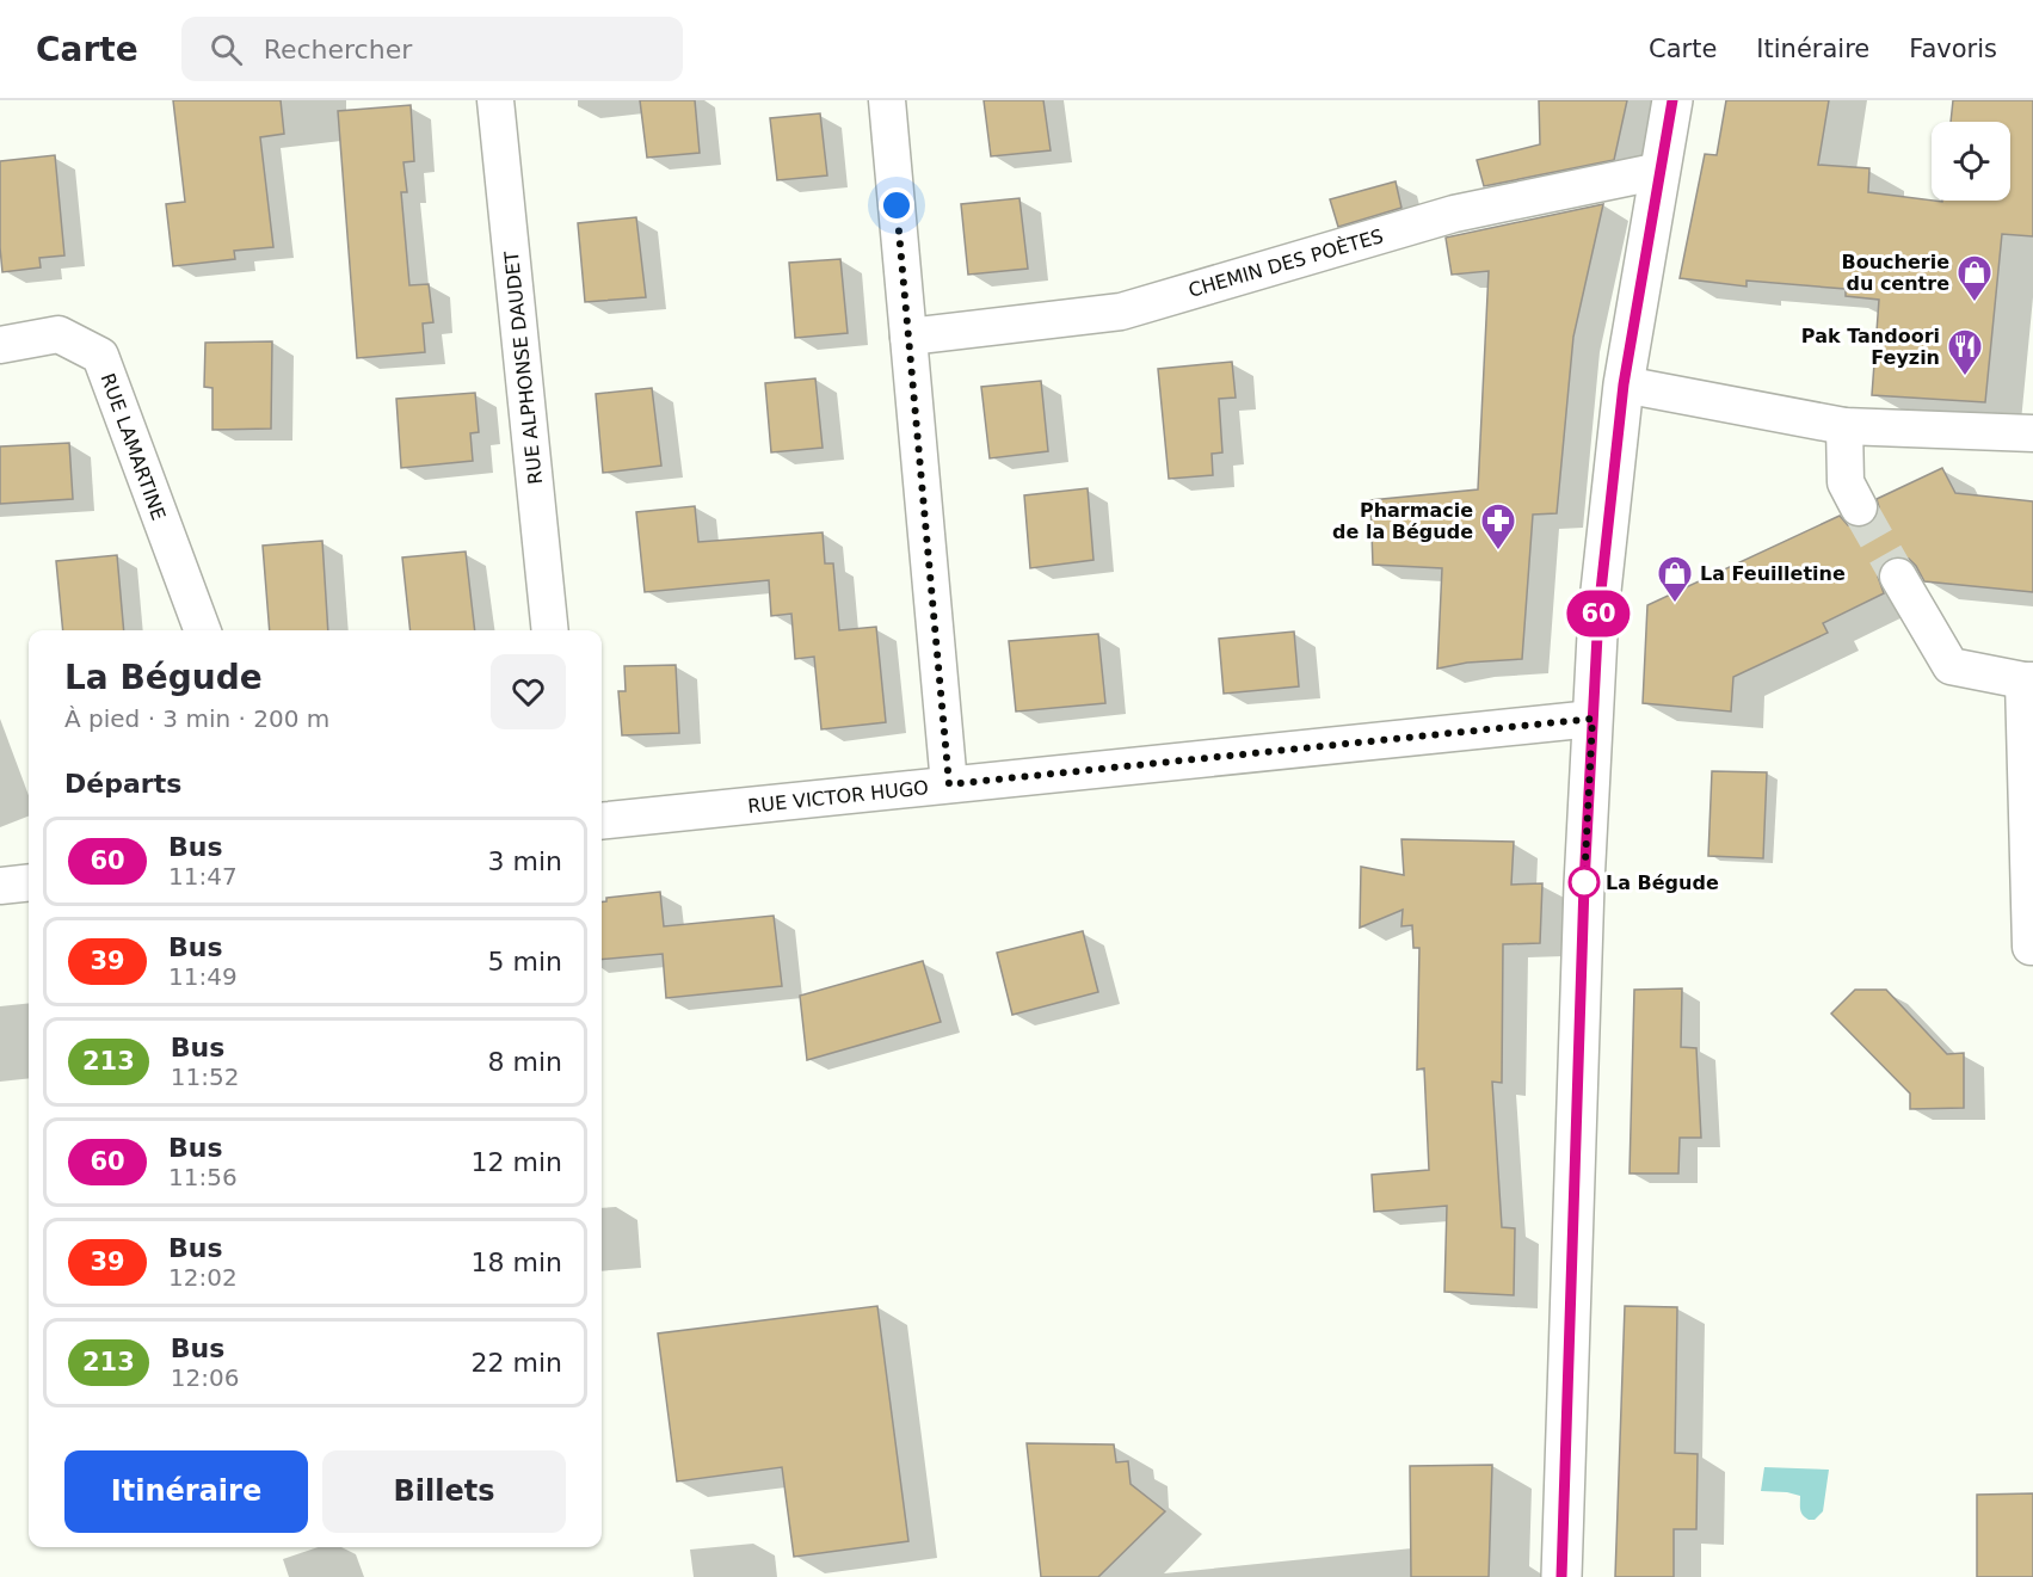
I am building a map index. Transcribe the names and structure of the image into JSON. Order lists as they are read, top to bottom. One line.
{"streets":{"street":["CHEMIN DES POÈTES","RUE ALPHONSE DAUDET","RUE LAMARTINE","RUE VICTOR HUGO"]},"places":{"shop":["Boucherie du centre","La Feuilletine"],"restaurant":["Pak Tandoori Feyzin"],"pharmacy":["Pharmacie de la Bégude"],"other":["La Bégude"]},"lines":["bus line 60"],"page":{"header":"Carte","search":"Rechercher","nav":["Carte","Itinéraire","Favoris"],"on_map":"60","heading":[["La Bégude","À pied · 3 min · 200 m"],"Départs"],"list":[{"mark":"60","name":"Bus","note":"11:47","value":"3 min"},{"mark":"39","name":"Bus","note":"11:49","value":"5 min"},{"mark":"213","name":"Bus","note":"11:52","value":"8 min"},{"mark":"60","name":"Bus","note":"11:56","value":"12 min"},{"mark":"39","name":"Bus","note":"12:02","value":"18 min"},{"mark":"213","name":"Bus","note":"12:06","value":"22 min"}],"buttons":["Itinéraire","Billets"]}}
